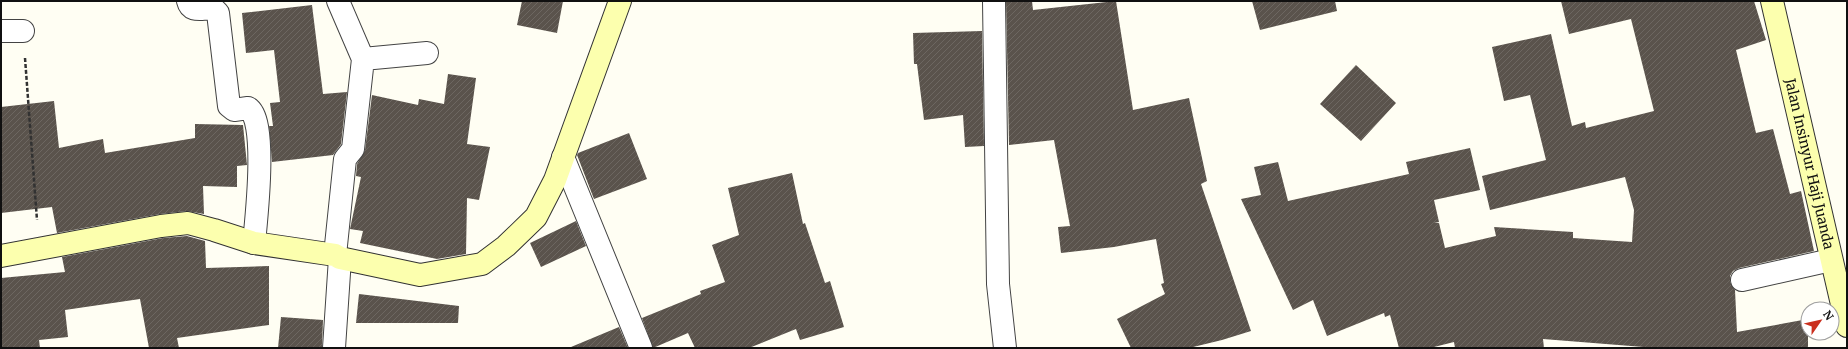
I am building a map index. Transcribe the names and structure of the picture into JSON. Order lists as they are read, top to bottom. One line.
{"streets":{"street":["Jalan Insinyur Haji Juanda"]},"north":"top right"}
